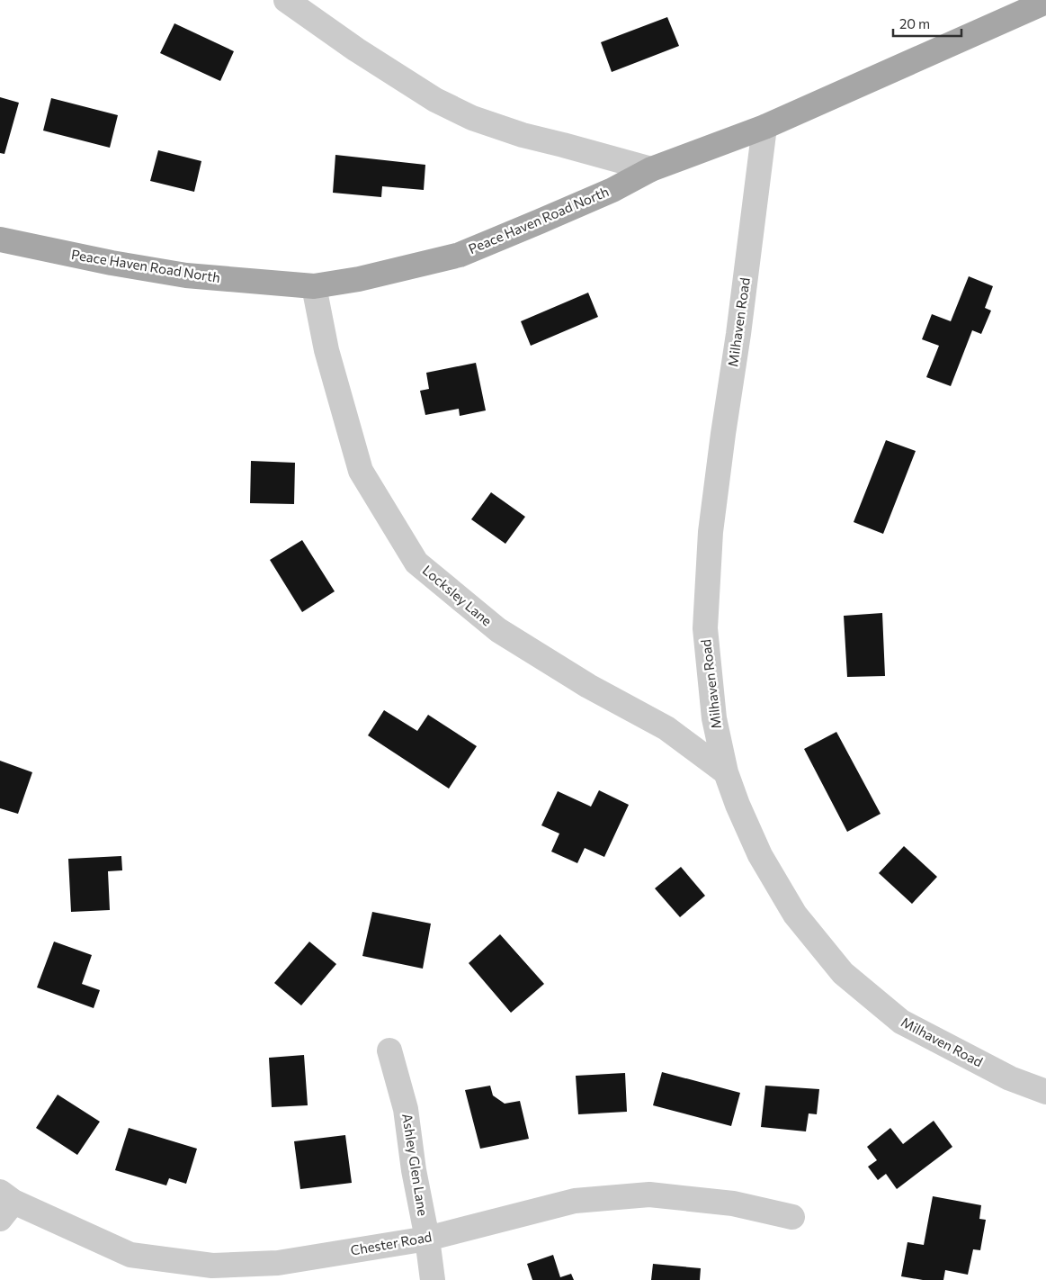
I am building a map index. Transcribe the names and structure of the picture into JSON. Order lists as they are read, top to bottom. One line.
{"streets":{"main road":["Peace Haven Road North"],"street":["Milhaven Road","Locksley Lane","Ashley Glen Lane","Chester Road"]},"crossings":[["Peace Haven Road North","Milhaven Road"],["Peace Haven Road North","Locksley Lane"],["Milhaven Road","Locksley Lane"],["Ashley Glen Lane","Chester Road"]],"scale_bar":"20 m"}
